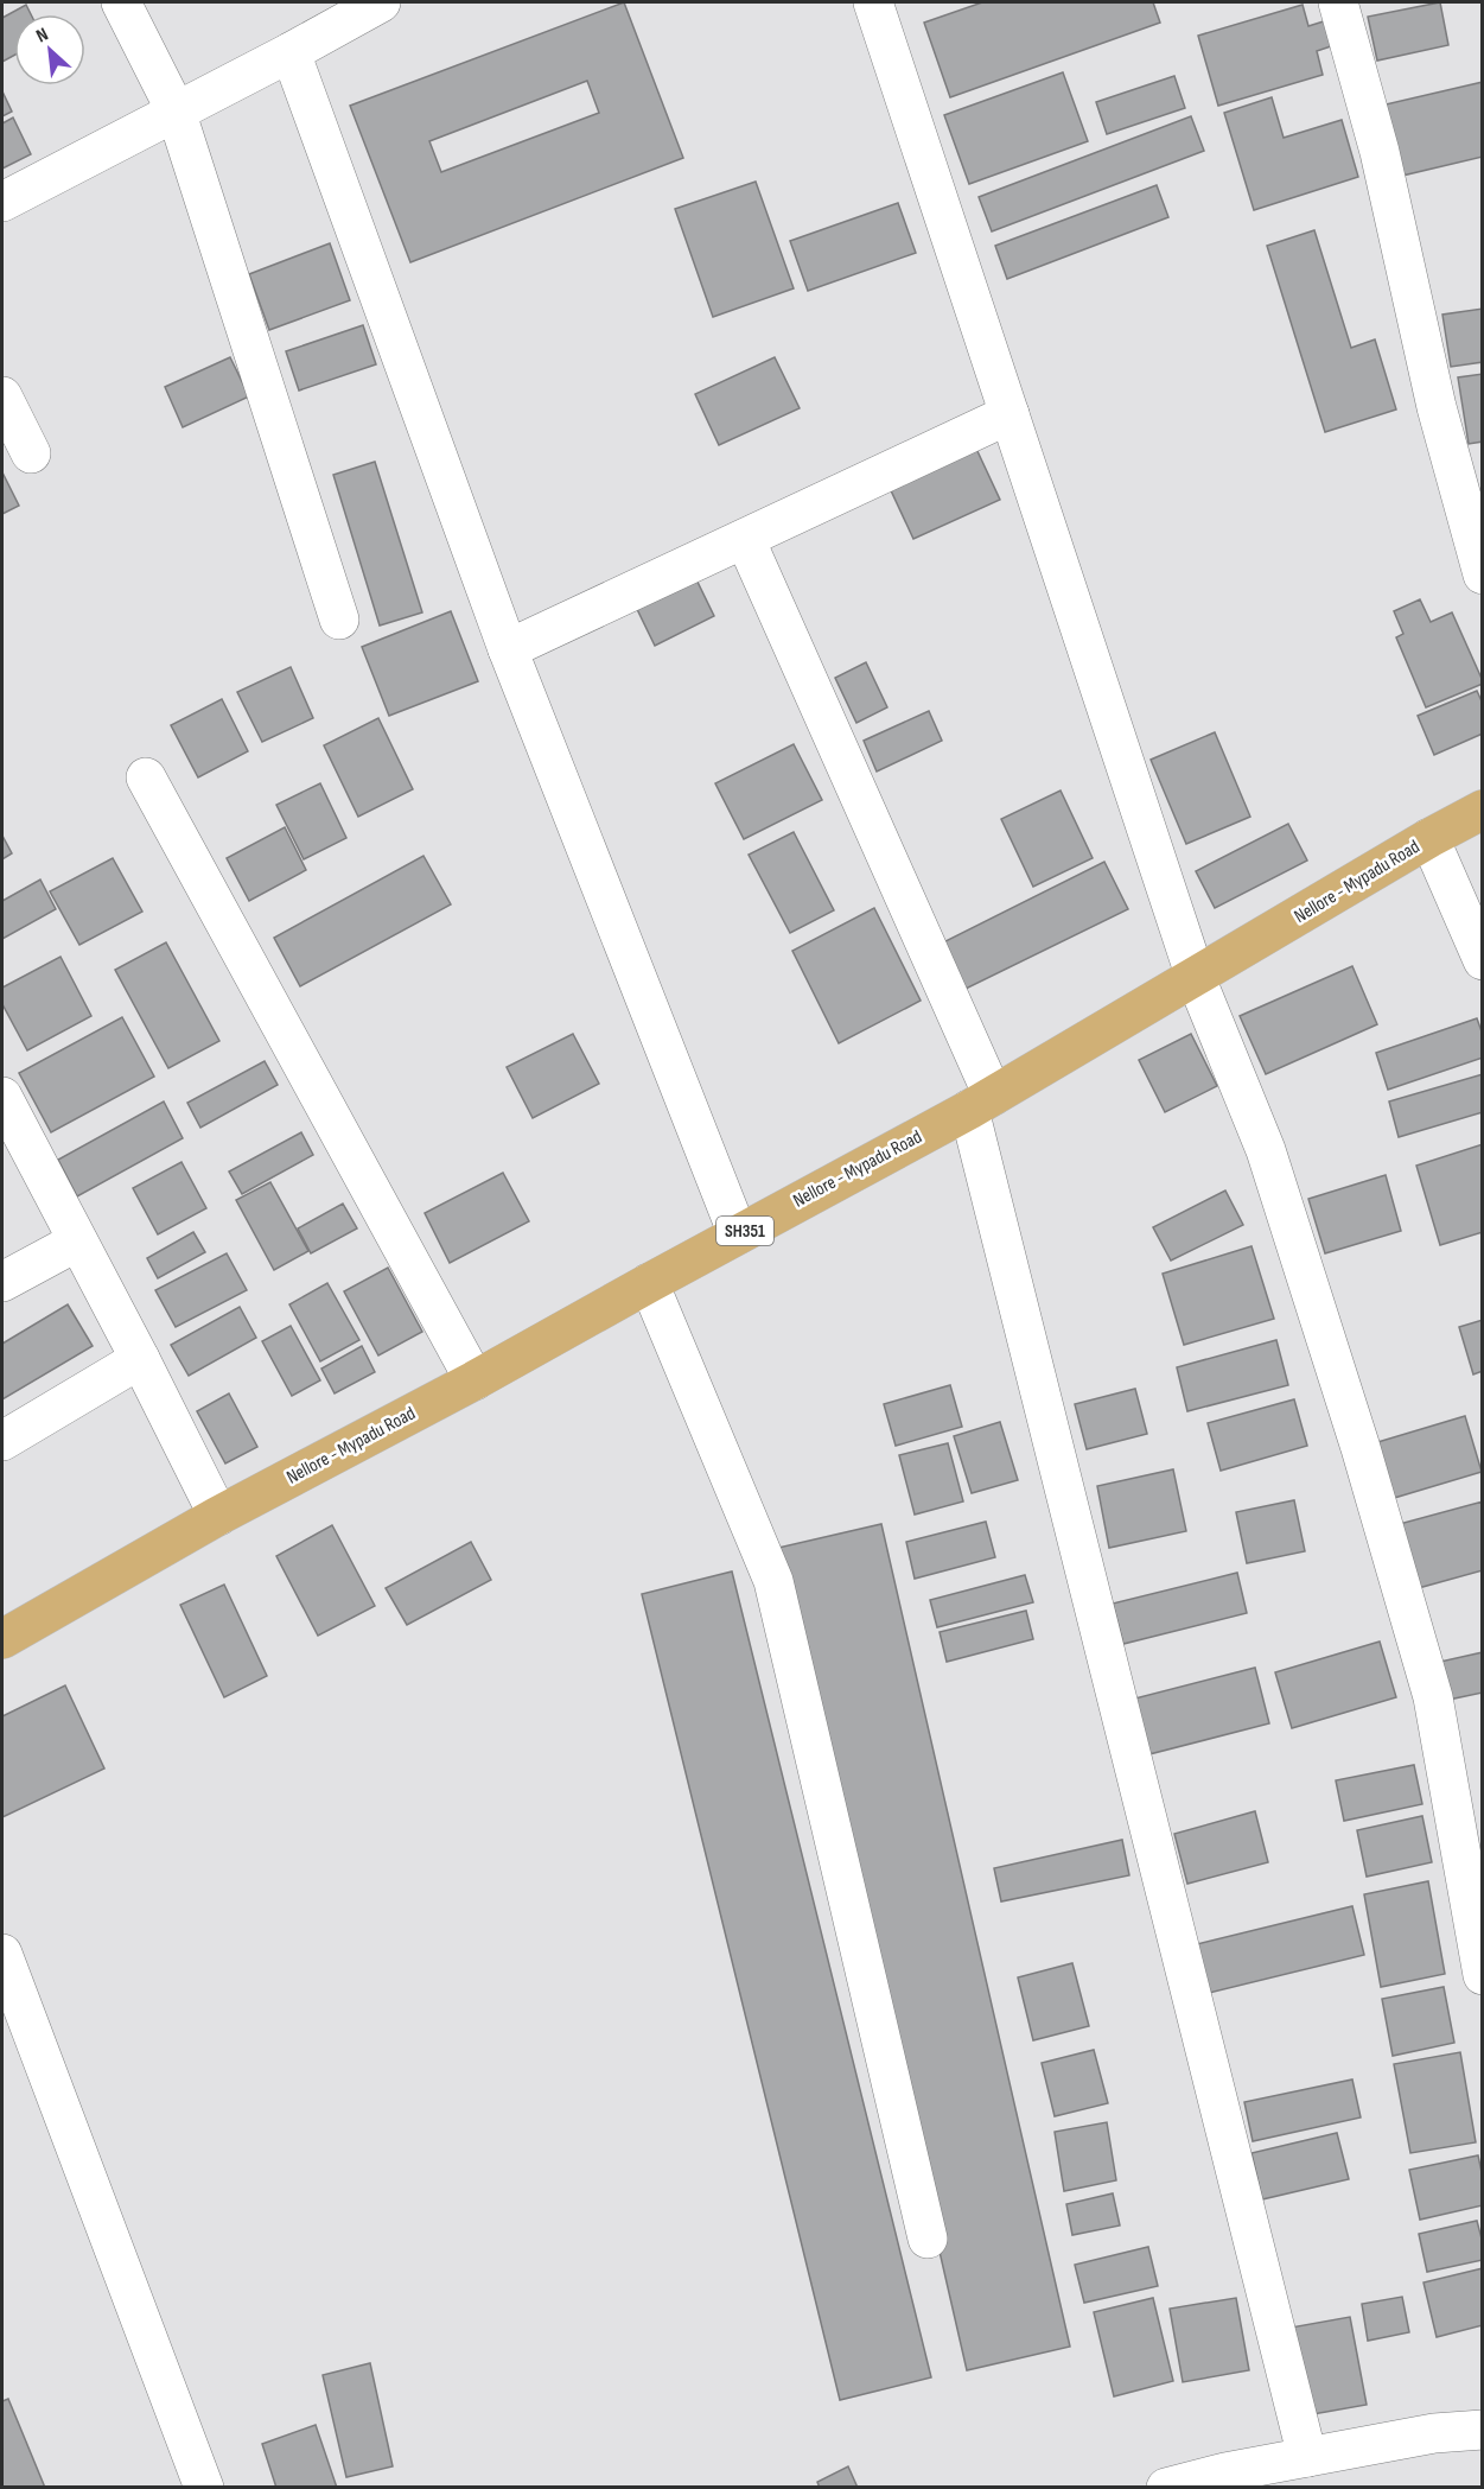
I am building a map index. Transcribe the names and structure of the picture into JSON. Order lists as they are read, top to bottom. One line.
{"streets":{"main road":["Nellore - Mypadu Road","SH351"]},"north":"top left"}
